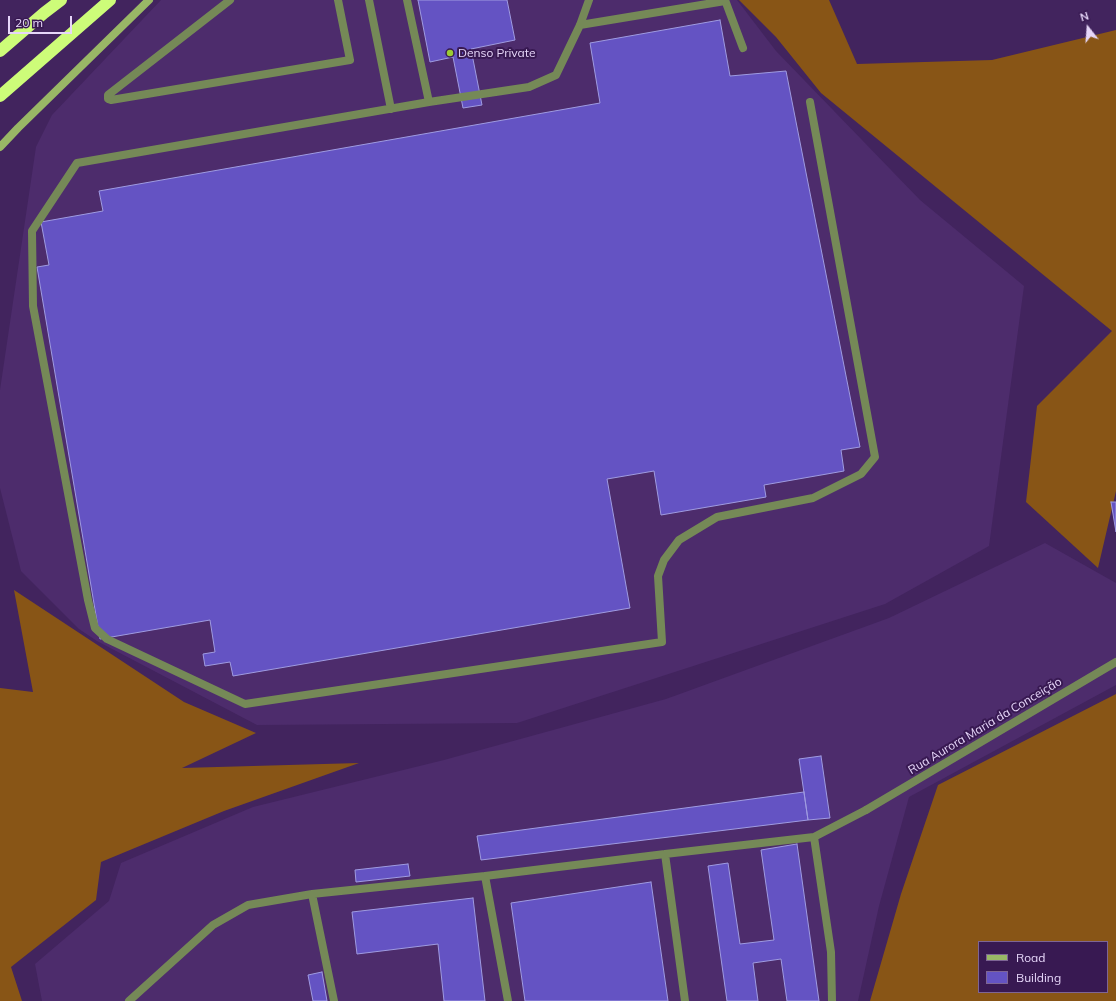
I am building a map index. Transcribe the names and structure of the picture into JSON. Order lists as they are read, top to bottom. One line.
{"streets":{"street":["Rua Aurora Maria da Conceição"]},"places":["Denso Private"],"legend":["Road","Building"],"scale_bar":"20 m","north":"top"}
